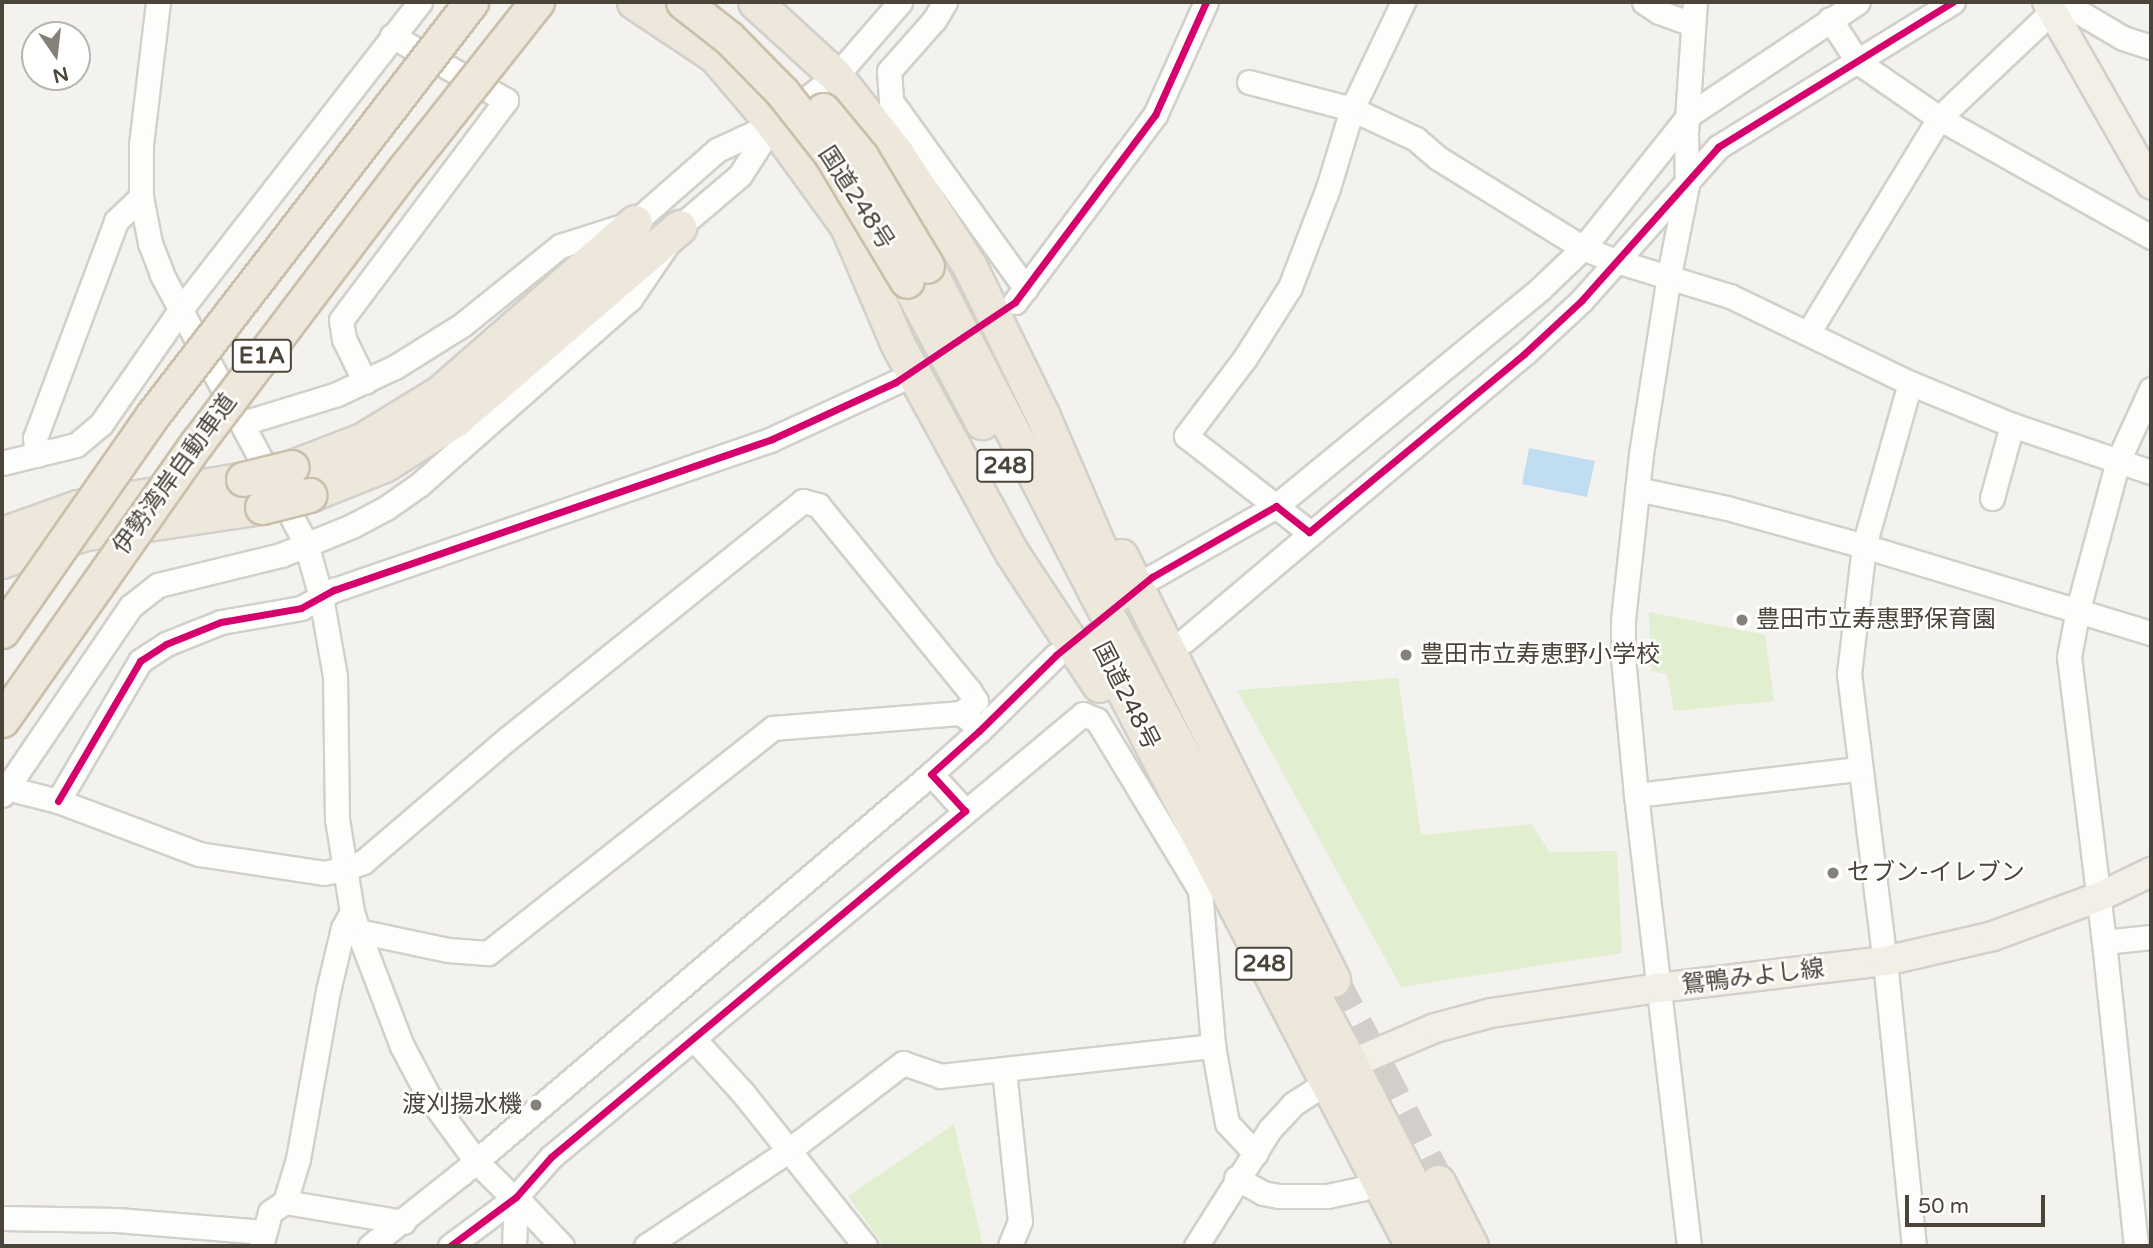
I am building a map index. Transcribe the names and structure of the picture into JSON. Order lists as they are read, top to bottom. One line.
{"streets":{"highway":["国道248号","E1A","248","伊勢湾岸自動車道"],"main road":["鴛鴨みよし線"]},"crossings":[["国道248号","248"],["国道248号","鴛鴨みよし線"]],"places":["豊田市立寿惠野保育園","豊田市立寿恵野小学校","セブン-イレブン","渡刈揚水機"],"scale_bar":"50 m","north":"bottom"}
